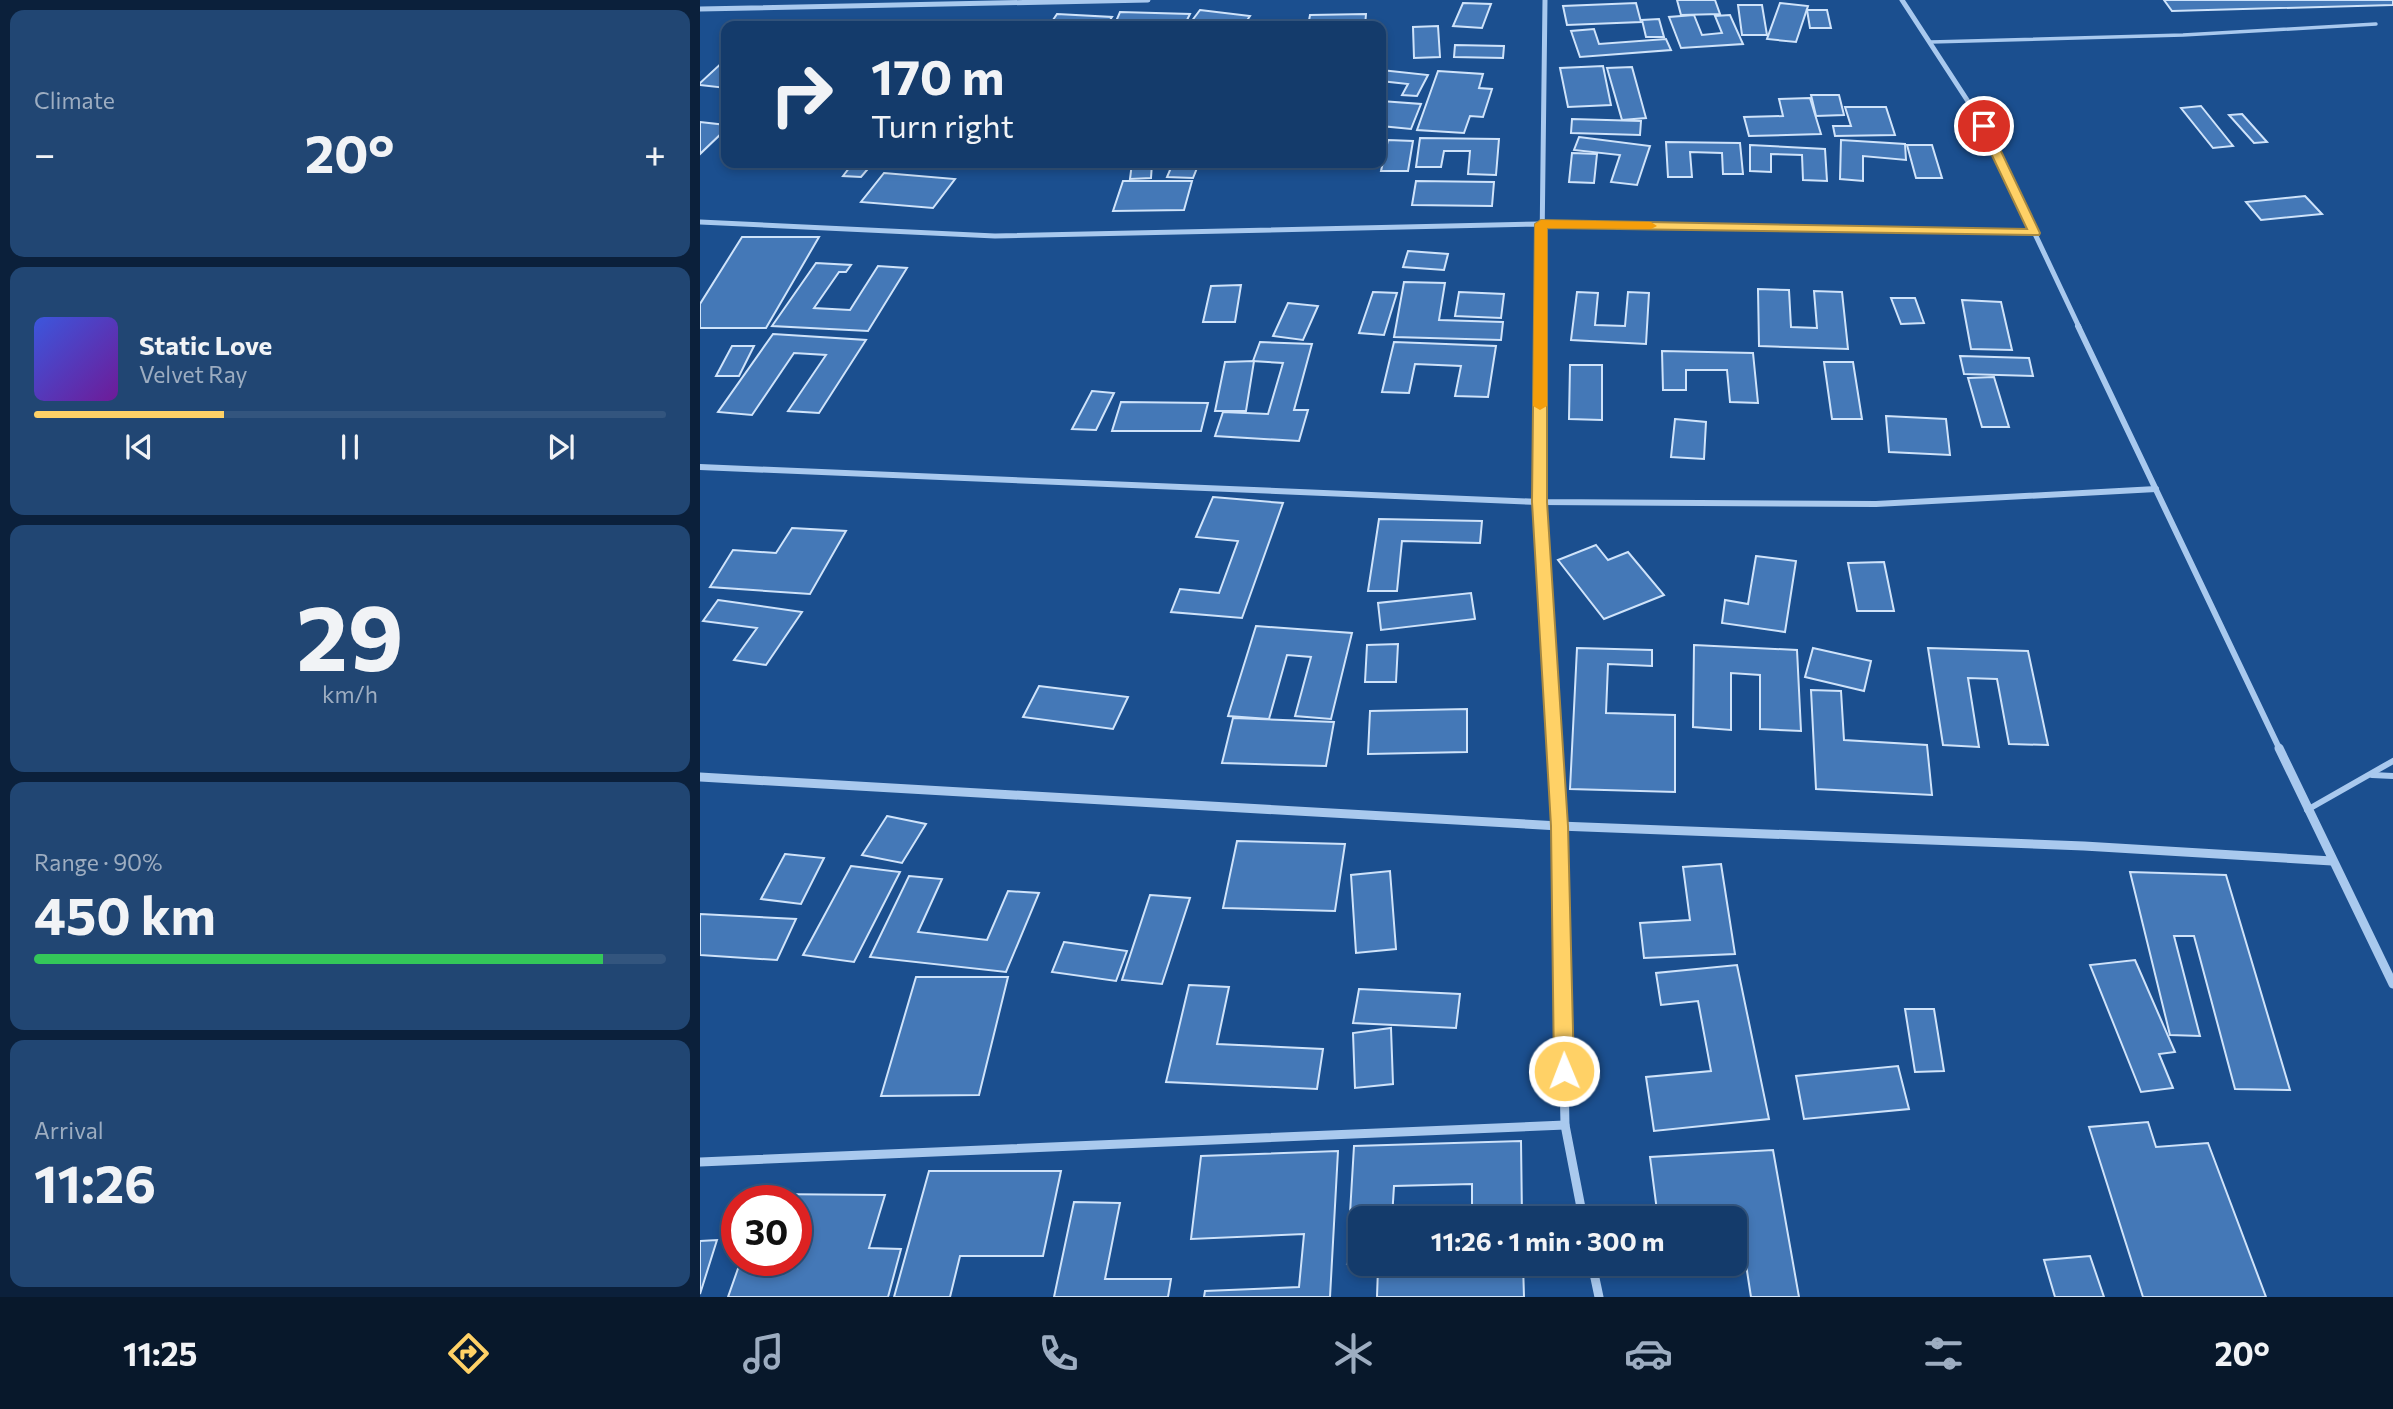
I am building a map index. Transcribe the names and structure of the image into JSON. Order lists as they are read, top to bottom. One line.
{"page":{"tile":["Climate",["29","km/h"],["Range · 90%","450 km"],["Arrival","11:26"]],"turn":["170 m","Turn right"],"heat":["−","20°","+"],"song":["Static Love","Velvet Ray"],"limit":"30","trip":"11:26 · 1 min · 300 m","tabs":["11:25","20°"]}}
